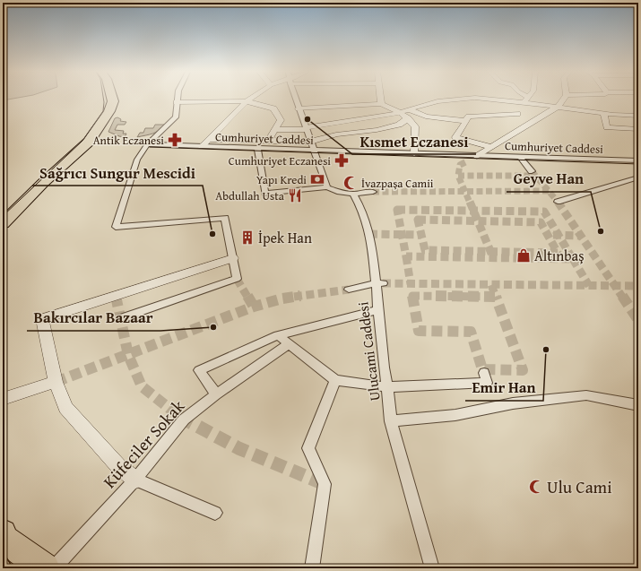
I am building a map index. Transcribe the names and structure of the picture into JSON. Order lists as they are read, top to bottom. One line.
{"streets":{"street":["Cumhuriyet Caddesi","Ulucami Caddesi","Küfeciler Sokak"]},"places":{"other":["Kısmet Eczanesi","Geyve Han","Sağrıcı Sungur Mescidi","Bakırcılar Bazaar","Emir Han"],"pharmacy":["Antik Eczanesi","Cumhuriyet Eczanesi"],"bank":["Yapı Kredi"],"mosque":["İvazpaşa Camii","Ulu Cami"],"restaurant":["Abdullah Usta"],"building":["İpek Han"],"shop":["Altınbaş"]}}
